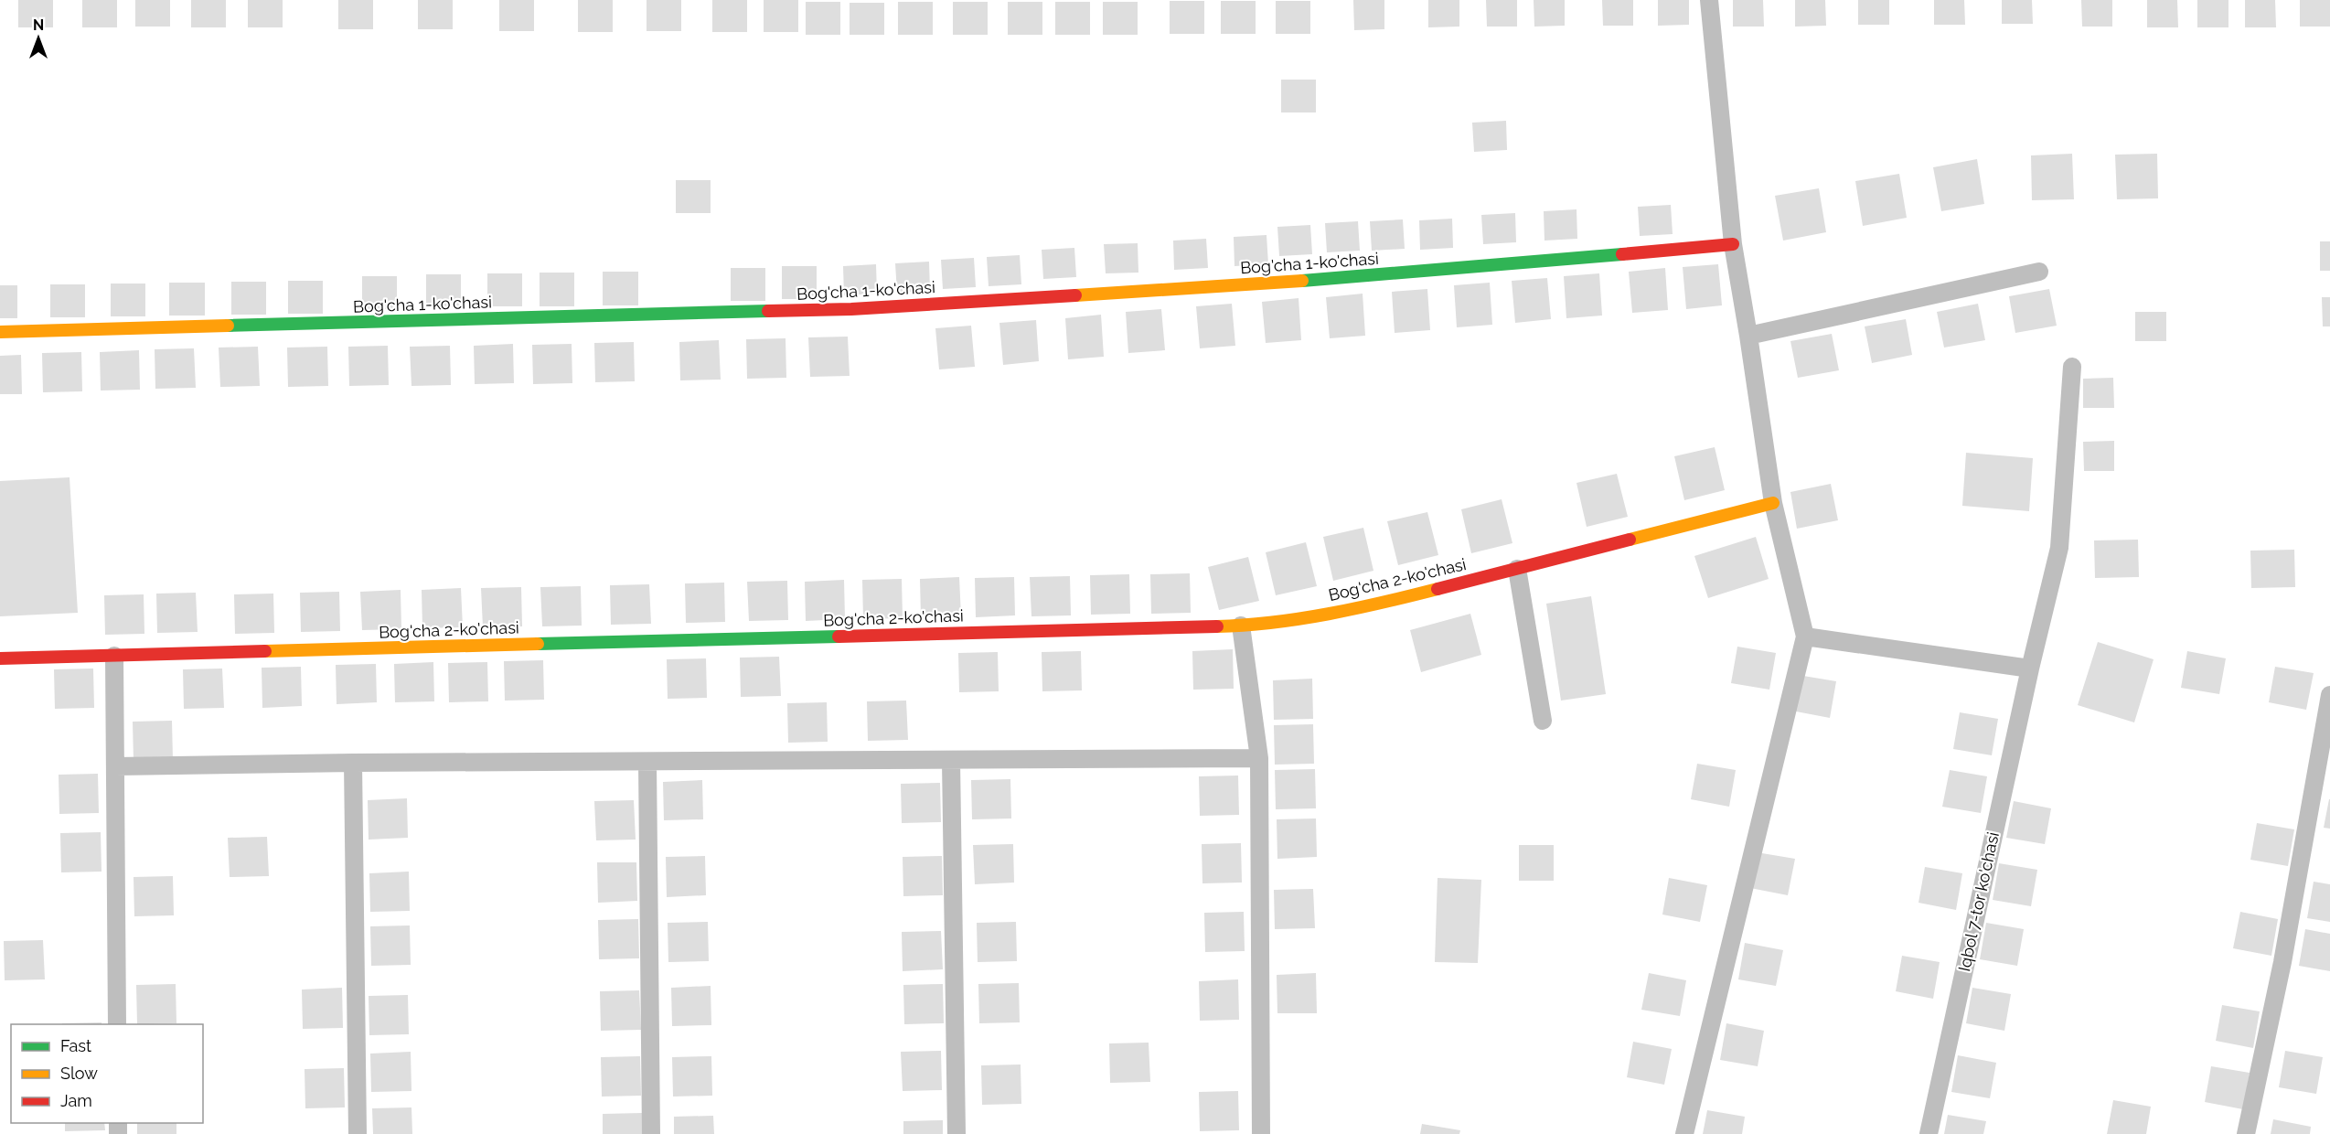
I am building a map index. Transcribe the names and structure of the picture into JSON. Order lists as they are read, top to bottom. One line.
{"streets":{"street":["Bog'cha 1-ko'chasi","Bog'cha 2-ko'chasi","Iqbol 7-tor ko'chasi"]},"legend":["Fast","Slow","Jam"],"north":"top"}
